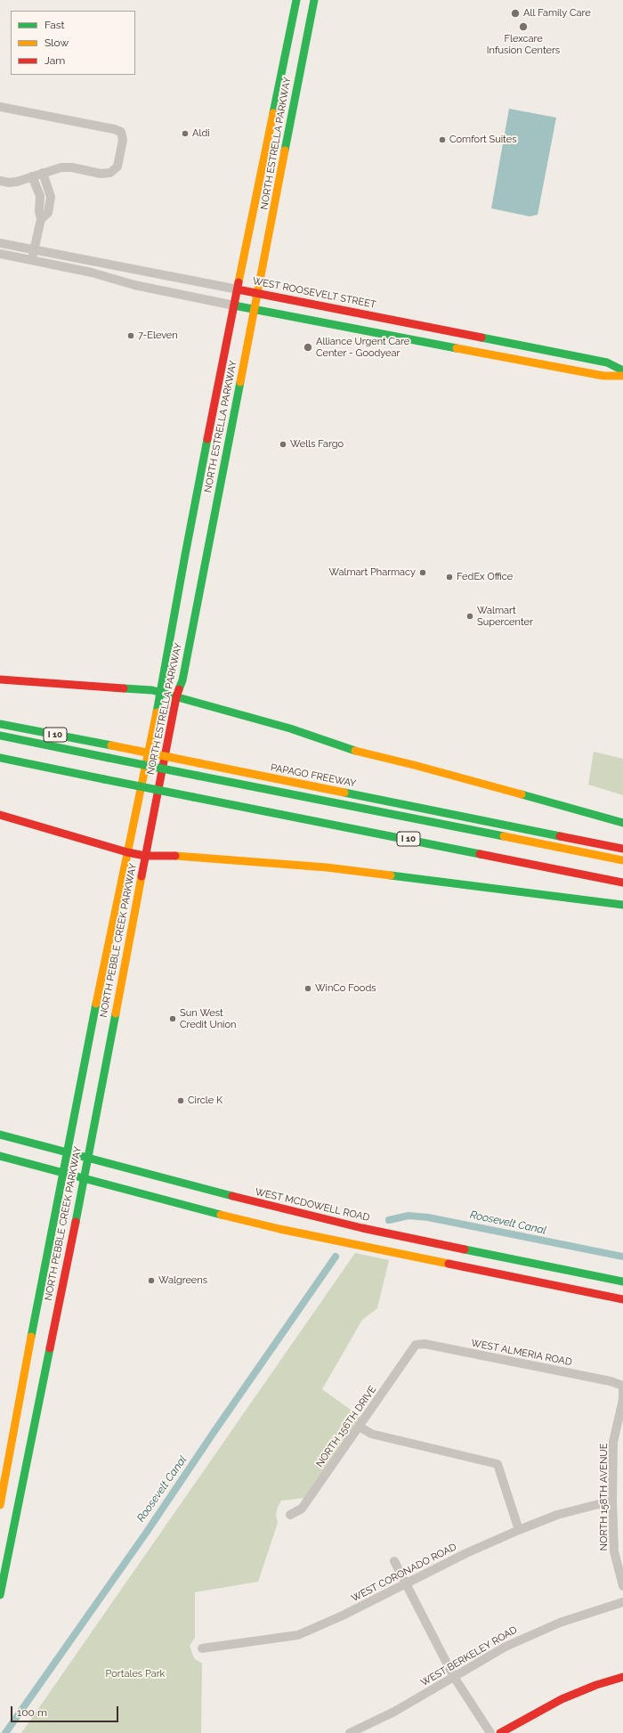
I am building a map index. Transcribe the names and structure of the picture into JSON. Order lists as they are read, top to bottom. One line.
{"streets":{"main road":["NORTH ESTRELLA PARKWAY","WEST ROOSEVELT STREET","I 10","PAPAGO FREEWAY","NORTH PEBBLE CREEK PARKWAY","WEST MCDOWELL ROAD"],"street":["WEST ALMERIA ROAD","NORTH 156TH DRIVE","NORTH 158TH AVENUE","WEST CORONADO ROAD","WEST BERKELEY ROAD"]},"crossings":[["NORTH ESTRELLA PARKWAY","WEST ROOSEVELT STREET"],["NORTH ESTRELLA PARKWAY","NORTH PEBBLE CREEK PARKWAY"],["NORTH PEBBLE CREEK PARKWAY","WEST MCDOWELL ROAD"],["WEST ALMERIA ROAD","NORTH 156TH DRIVE"],["WEST ALMERIA ROAD","NORTH 158TH AVENUE"],["NORTH 158TH AVENUE","WEST CORONADO ROAD"]],"water":["Roosevelt Canal"],"parks":["Portales Park"],"places":["All Family Care","Flexcare Infusion Centers","Aldi","Comfort Suites","7-Eleven","Alliance Urgent Care Center - Goodyear","Wells Fargo","Walmart Pharmacy","FedEx Office","Walmart Supercenter","WinCo Foods","Sun West Credit Union","Circle K","Walgreens"],"legend":["Fast","Slow","Jam"],"scale_bar":"100 m"}
